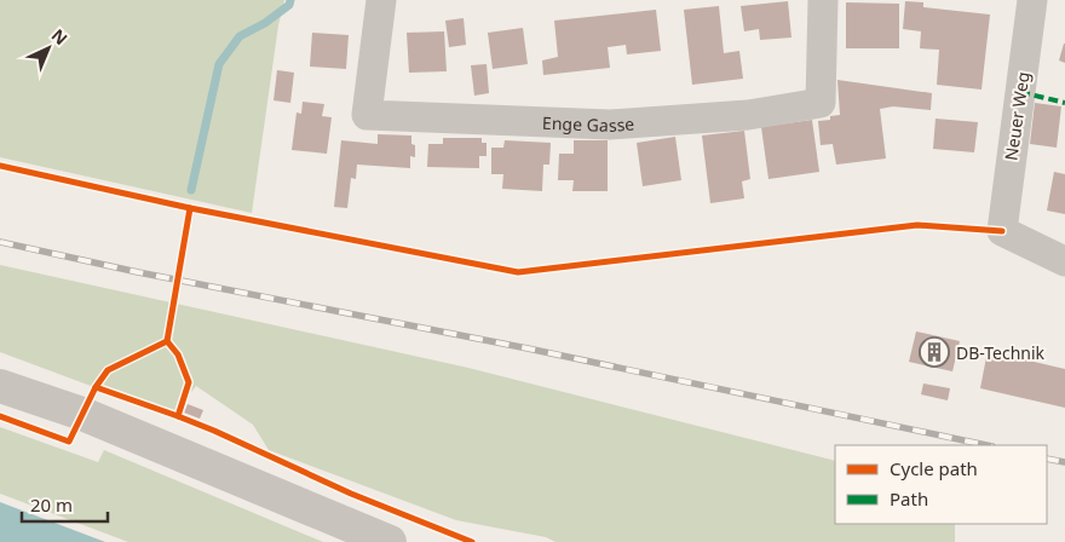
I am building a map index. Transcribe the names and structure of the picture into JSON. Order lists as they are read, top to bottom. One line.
{"streets":{"street":["Neuer Weg","Enge Gasse"]},"places":{"building":["DB-Technik"]},"legend":["Cycle path","Path"],"scale_bar":"20 m","north":"top right"}
